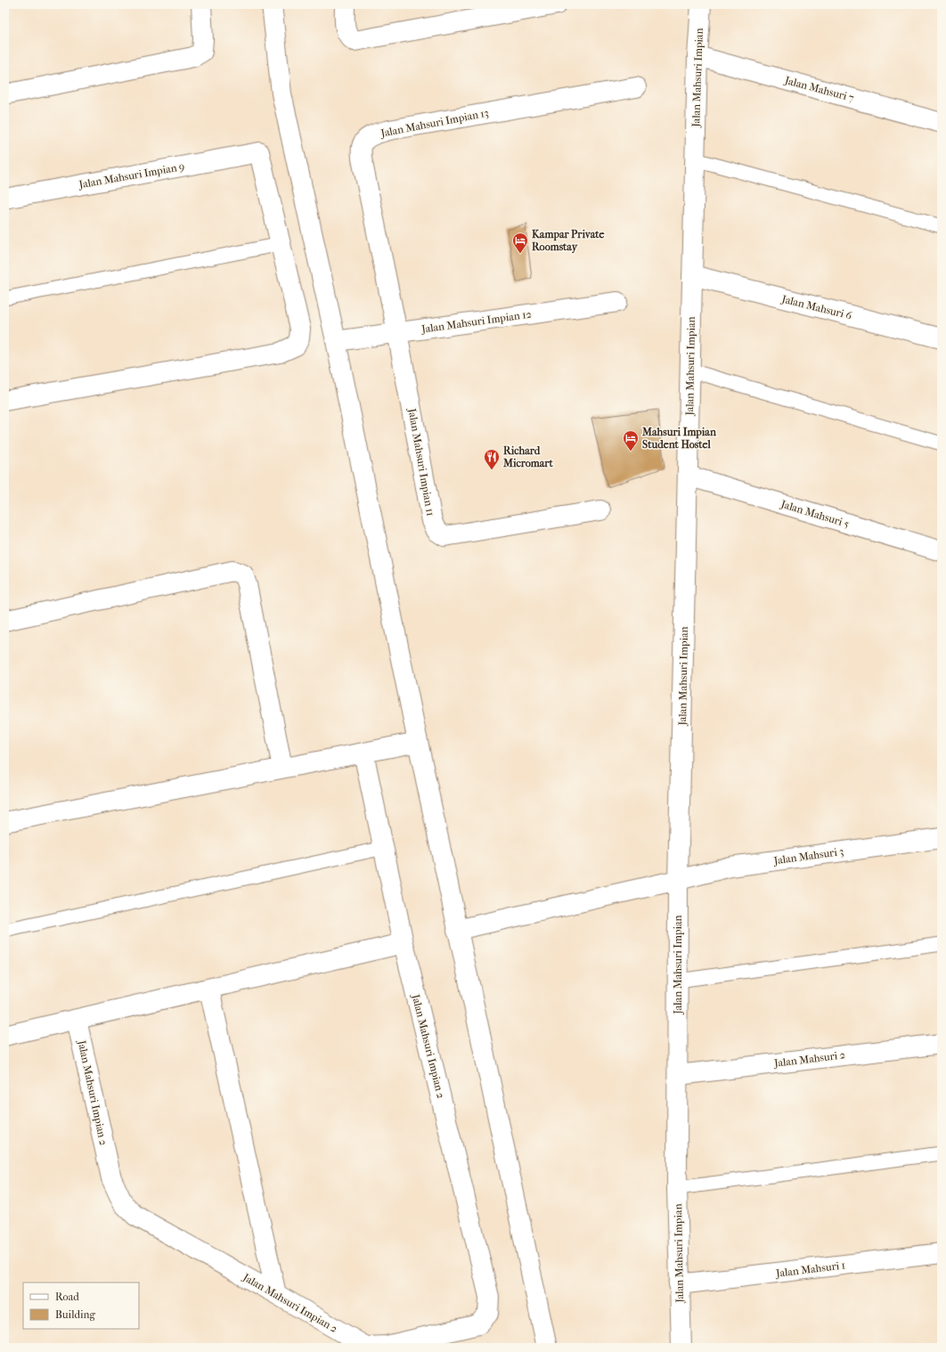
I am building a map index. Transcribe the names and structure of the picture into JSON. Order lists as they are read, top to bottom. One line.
{"streets":{"street":["Jalan Mahsuri Impian","Jalan Mahsuri 7","Jalan Mahsuri Impian 13","Jalan Mahsuri Impian 9","Jalan Mahsuri 6","Jalan Mahsuri Impian 12","Jalan Mahsuri Impian 11","Jalan Mahsuri 5","Jalan Mahsuri 3","Jalan Mahsuri Impian 2","Jalan Mahsuri 2","Jalan Mahsuri 1"]},"crossings":[["Jalan Mahsuri Impian","Jalan Mahsuri 7"],["Jalan Mahsuri Impian","Jalan Mahsuri 6"],["Jalan Mahsuri Impian","Jalan Mahsuri 5"],["Jalan Mahsuri Impian","Jalan Mahsuri 3"],["Jalan Mahsuri Impian","Jalan Mahsuri 2"],["Jalan Mahsuri Impian","Jalan Mahsuri 1"],["Jalan Mahsuri Impian 13","Jalan Mahsuri Impian 12"],["Jalan Mahsuri Impian 13","Jalan Mahsuri Impian 11"],["Jalan Mahsuri Impian 12","Jalan Mahsuri Impian 11"]],"places":{"hotel":["Kampar Private Roomstay","Mahsuri Impian Student Hostel"],"restaurant":["Richard Micromart"]},"legend":["Road","Building"]}
